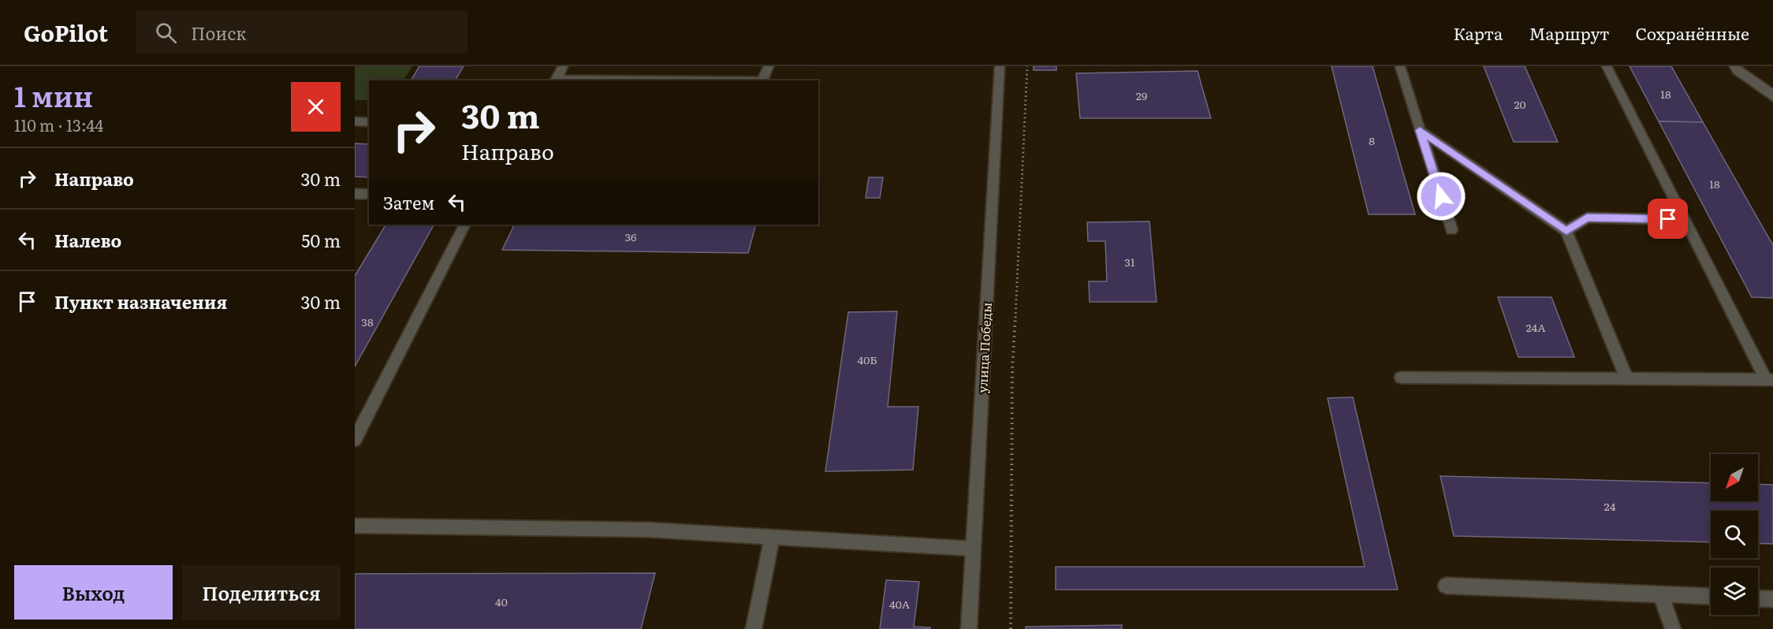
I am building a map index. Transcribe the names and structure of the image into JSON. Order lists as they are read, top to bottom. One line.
{"streets":{"street":["улица Победы"]},"house_numbers":["18","29","20","8","18","36","31","38","24А","40Б","24","40","40А"],"north":"bottom left","page":{"header":"GoPilot","search":"Поиск","nav":["Карта","Маршрут","Сохранённые"],"heading":["1 мин","110 m · 13:44"],"turn":["30 m","Направо"],"list":[{"name":"Направо","value":"30 m"},{"name":"Налево","value":"50 m"},{"name":"Пункт назначения","value":"30 m"}],"then":"Затем","buttons":["Выход","Поделиться"]}}
